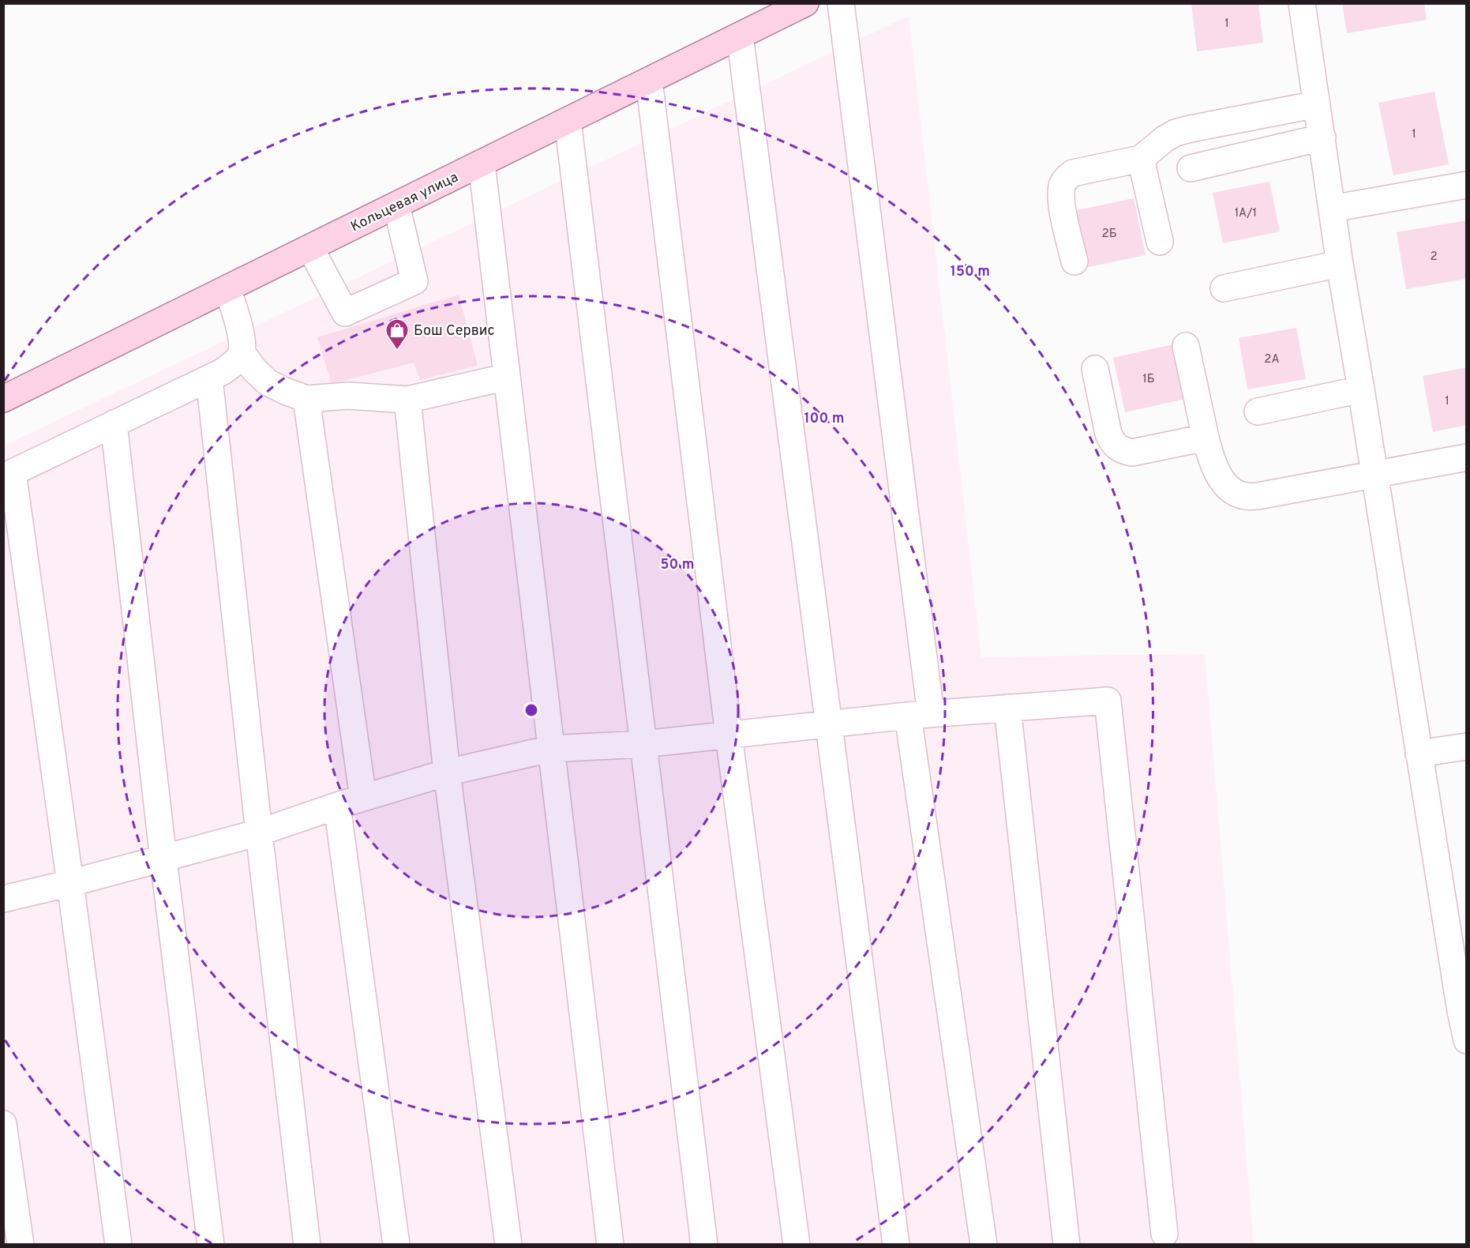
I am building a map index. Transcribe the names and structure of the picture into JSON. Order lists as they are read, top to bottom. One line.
{"streets":{"main road":["Кольцевая улица"]},"places":{"shop":["Бош Сервис"]},"house_numbers":["1","1","1А/1","2Б","2","2А","1Б","1"],"rings":["150 m","100 m","50 m"]}
